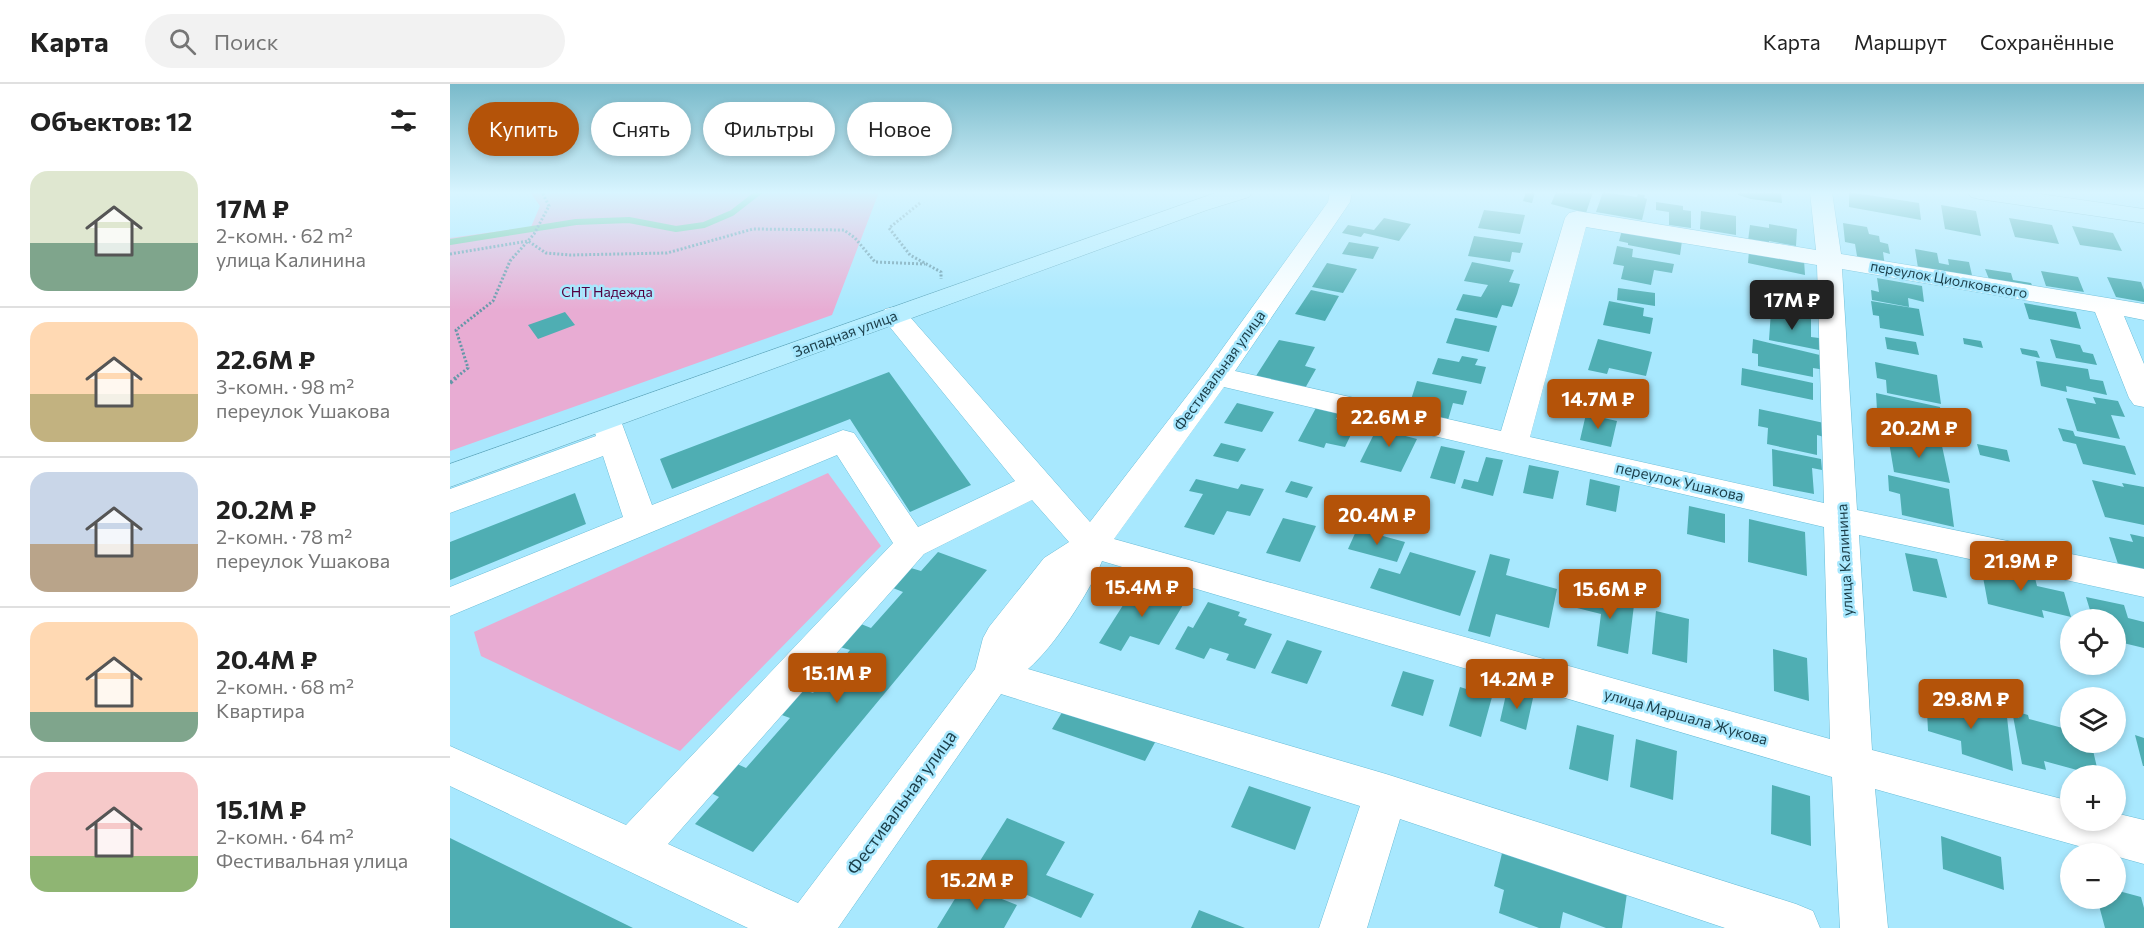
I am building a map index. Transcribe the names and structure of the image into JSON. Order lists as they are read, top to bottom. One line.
{"streets":{"main road":["Западная улица"],"street":["переулок Циолковского","Фестивальная улица","переулок Ушакова","улица Калинина","улица Маршала Жукова"]},"crossings":[["переулок Циолковского","переулок Ушакова"],["переулок Циолковского","улица Калинина"],["Фестивальная улица","переулок Ушакова"],["Фестивальная улица","улица Маршала Жукова"],["переулок Ушакова","улица Калинина"],["улица Калинина","улица Маршала Жукова"]],"parks":["СНТ Надежда"],"page":{"header":"Карта","search":"Поиск","nav":["Карта","Маршрут","Сохранённые"],"heading":"Объектов: 12","chip":["Купить","Снять","Фильтры","Новое"],"list":[{"name":"17M ₽","note":"2-комн. · 62 m² · улица Калинина"},{"name":"22.6M ₽","note":"3-комн. · 98 m² · переулок Ушакова"},{"name":"20.2M ₽","note":"2-комн. · 78 m² · переулок Ушакова"},{"name":"20.4M ₽","note":"2-комн. · 68 m² · Квартира"},{"name":"15.1M ₽","note":"2-комн. · 64 m² · Фестивальная улица"}],"price":["17M ₽","14.7M ₽","22.6M ₽","20.2M ₽","20.4M ₽","21.9M ₽","15.4M ₽","15.6M ₽","15.1M ₽","14.2M ₽","29.8M ₽","15.2M ₽"],"map_buttons":["+","−"]}}
